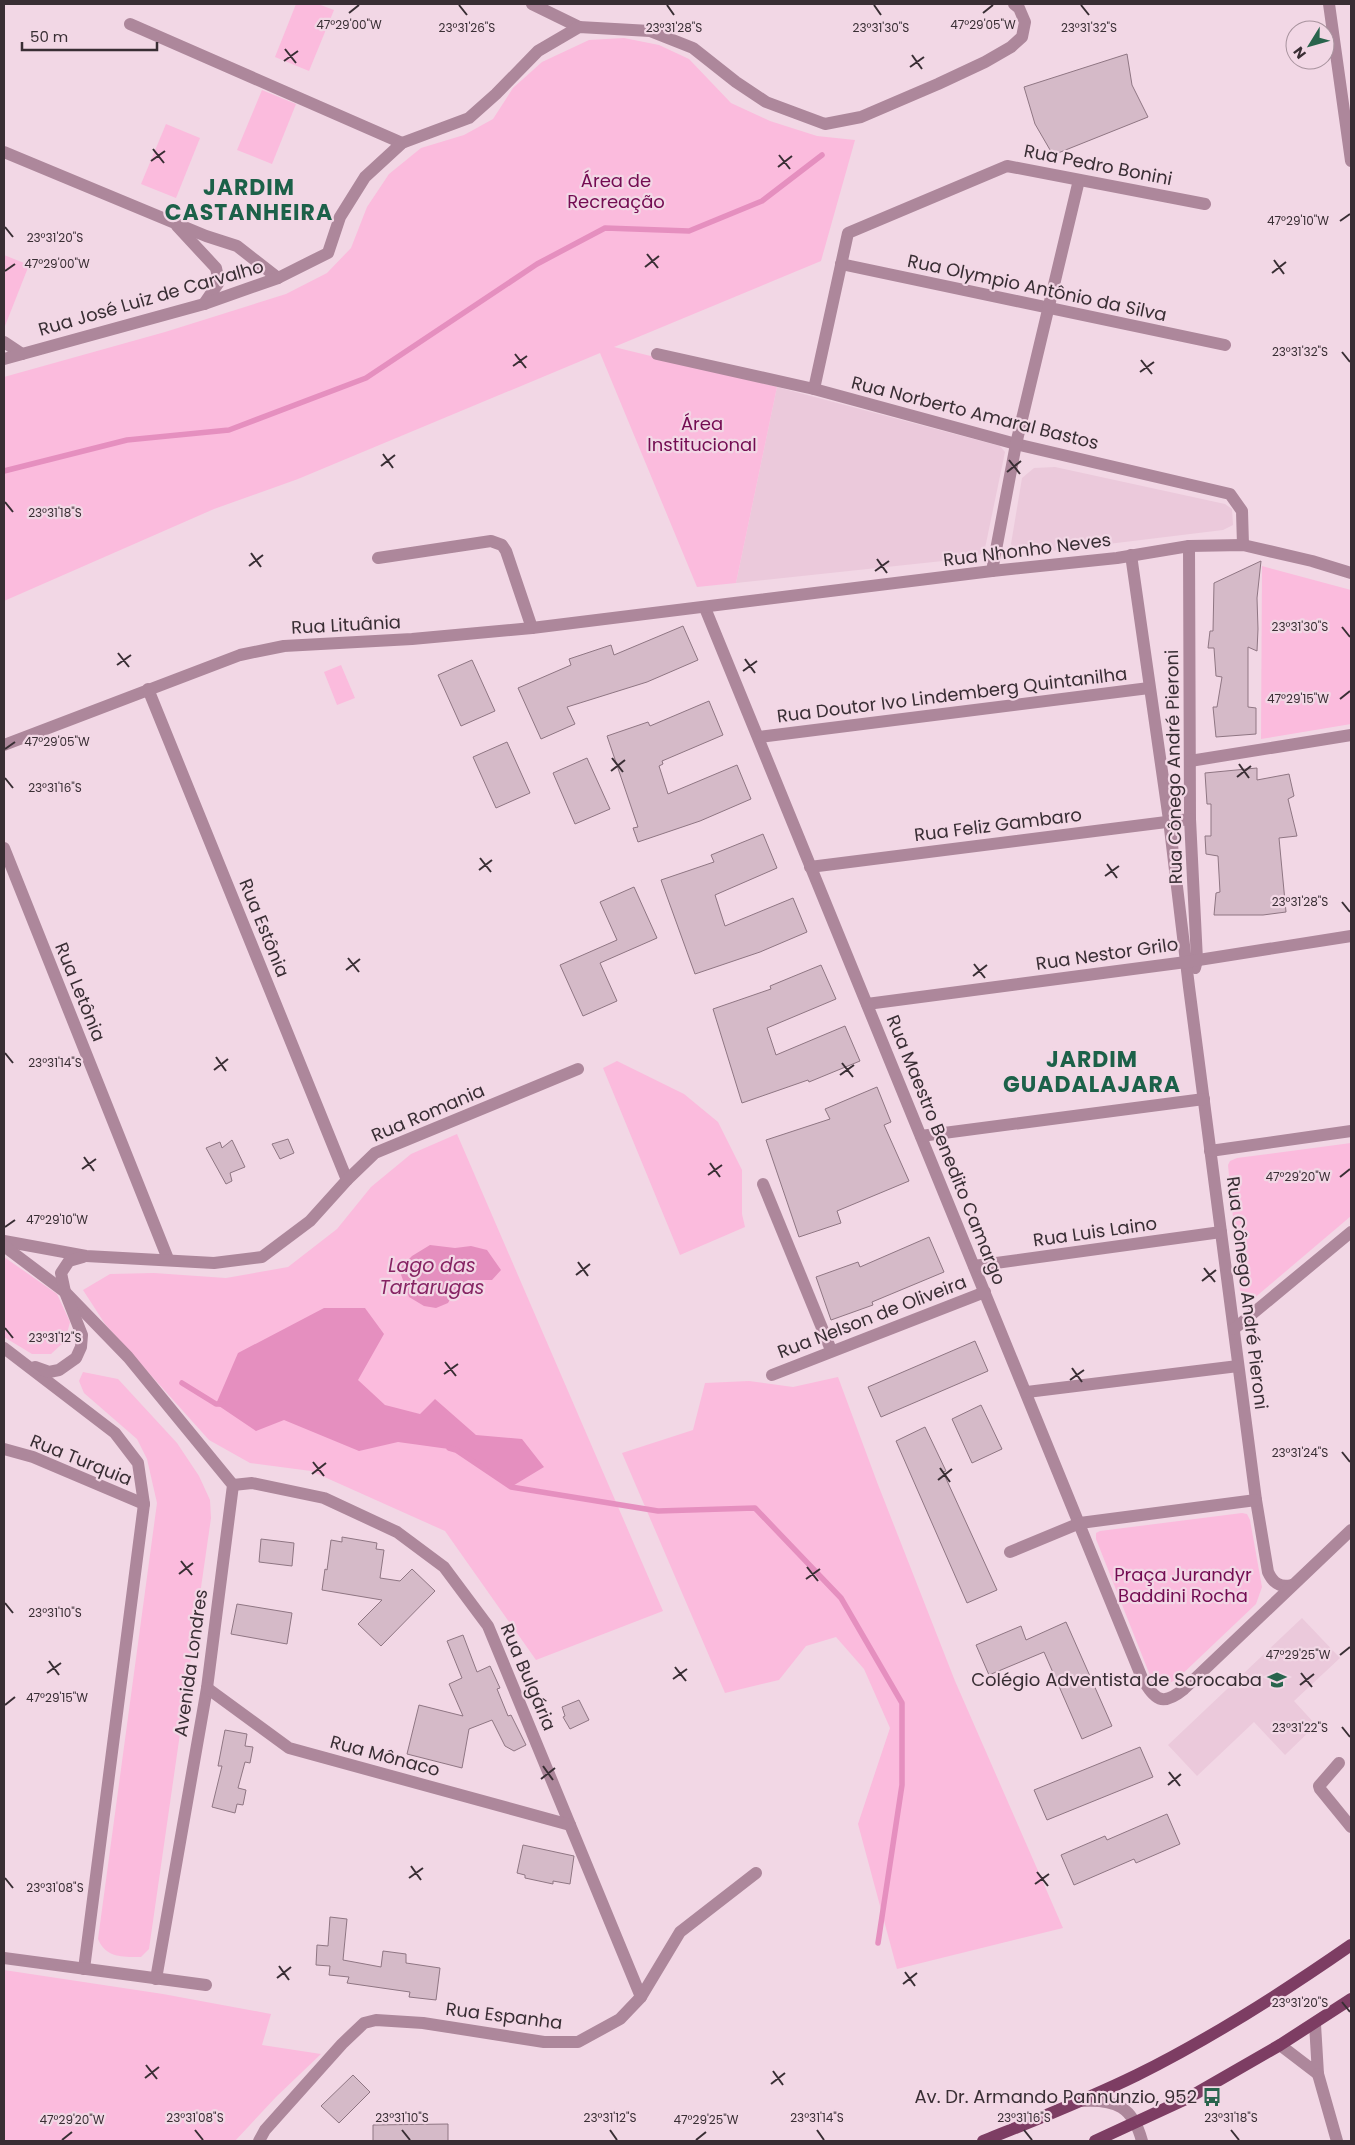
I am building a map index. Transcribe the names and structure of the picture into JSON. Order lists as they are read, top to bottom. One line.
{"streets":{"street":["Rua Pedro Bonini","Rua Olympio Antônio da Silva","Rua José Luiz de Carvalho","Rua Norberto Amaral Bastos","Rua Nhonho Neves","Rua Lituânia","Rua Doutor Ivo Lindemberg Quintanilha","Rua Cônego André Pieroni","Rua Feliz Gambaro","Rua Estônia","Rua Nestor Grilo","Rua Letônia","Rua Romania","Rua Maestro Benedito Camargo","Rua Luis Laino","Rua Nelson de Oliveira","Rua Turquia","Avenida Londres","Rua Bulgária","Rua Mônaco","Rua Espanha"]},"crossings":[["Rua Pedro Bonini","Rua Olympio Antônio da Silva"],["Rua Norberto Amaral Bastos","Rua Nhonho Neves"],["Rua Nhonho Neves","Rua Lituânia"],["Rua Nhonho Neves","Rua Cônego André Pieroni"],["Rua Nhonho Neves","Rua Maestro Benedito Camargo"],["Rua Lituânia","Rua Estônia"],["Rua Lituânia","Rua Maestro Benedito Camargo"],["Rua Doutor Ivo Lindemberg Quintanilha","Rua Cônego André Pieroni"],["Rua Doutor Ivo Lindemberg Quintanilha","Rua Maestro Benedito Camargo"],["Rua Cônego André Pieroni","Rua Feliz Gambaro"],["Rua Cônego André Pieroni","Rua Nestor Grilo"],["Rua Cônego André Pieroni","Rua Maestro Benedito Camargo"],["Rua Cônego André Pieroni","Rua Luis Laino"],["Rua Feliz Gambaro","Rua Maestro Benedito Camargo"],["Rua Estônia","Rua Romania"],["Rua Nestor Grilo","Rua Maestro Benedito Camargo"],["Rua Letônia","Rua Romania"],["Rua Maestro Benedito Camargo","Rua Luis Laino"],["Rua Maestro Benedito Camargo","Rua Nelson de Oliveira"],["Avenida Londres","Rua Bulgária"],["Avenida Londres","Rua Mônaco"],["Rua Bulgária","Rua Mônaco"],["Rua Bulgária","Rua Espanha"]],"districts":["JARDIM CASTANHEIRA","JARDIM GUADALAJARA"],"water":["Lago das Tartarugas"],"parks":["Área de Recreação","Área Institucional","Praça Jurandyr Baddini Rocha"],"places":{"school or university":["Colégio Adventista de Sorocaba"],"bus stop":["Av. Dr. Armando Pannunzio, 952"]},"scale_bar":"50 m","north":"bottom left","coordinates":["47°29'00\"W","47°29'05\"W","23°31'26\"S","23°31'28\"S","23°31'30\"S","23°31'32\"S","47°29'10\"W","23°31'20\"S","23°31'18\"S","47°29'15\"W","23°31'16\"S","23°31'14\"S","47°29'20\"W","23°31'12\"S","23°31'24\"S","23°31'10\"S","47°29'25\"W","23°31'22\"S","23°31'08\"S"]}
